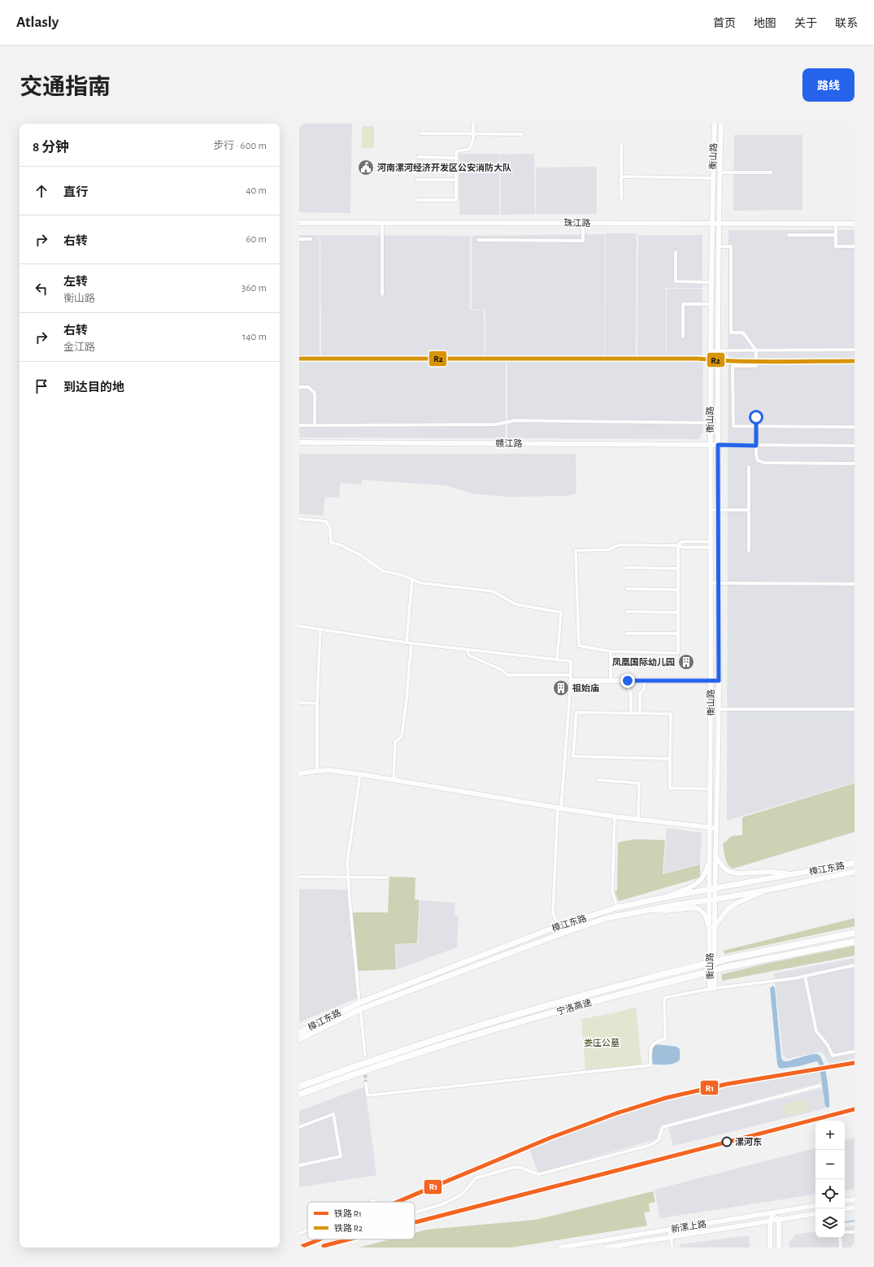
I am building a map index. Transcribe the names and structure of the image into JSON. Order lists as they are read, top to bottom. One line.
{"streets":{"highway":["宁洛高速"],"main road":["樟江东路"],"street":["衡山路","珠江路","赣江路","新漯上路"]},"crossings":[["衡山路","珠江路"],["衡山路","赣江路"],["衡山路","樟江东路"]],"parks":["娄庄公墓"],"places":{"public building":["河南漯河经济开发区公安消防大队"],"building":["凤凰国际幼儿园","祖始庙"],"other":["漯河东"]},"lines":["rail line R2","rail line R1"],"legend":["铁路 R1","铁路 R2"],"page":{"header":"Atlasly","nav":["首页","地图","关于","联系"],"title":"交通指南","buttons":"路线","heading":["8 分钟","步行 · 600 m"],"list":[["直行","40 m"],["右转","60 m"],["左转","衡山路","360 m"],["右转","金江路","140 m"],"到达目的地"],"map_buttons":["+","−"]}}
